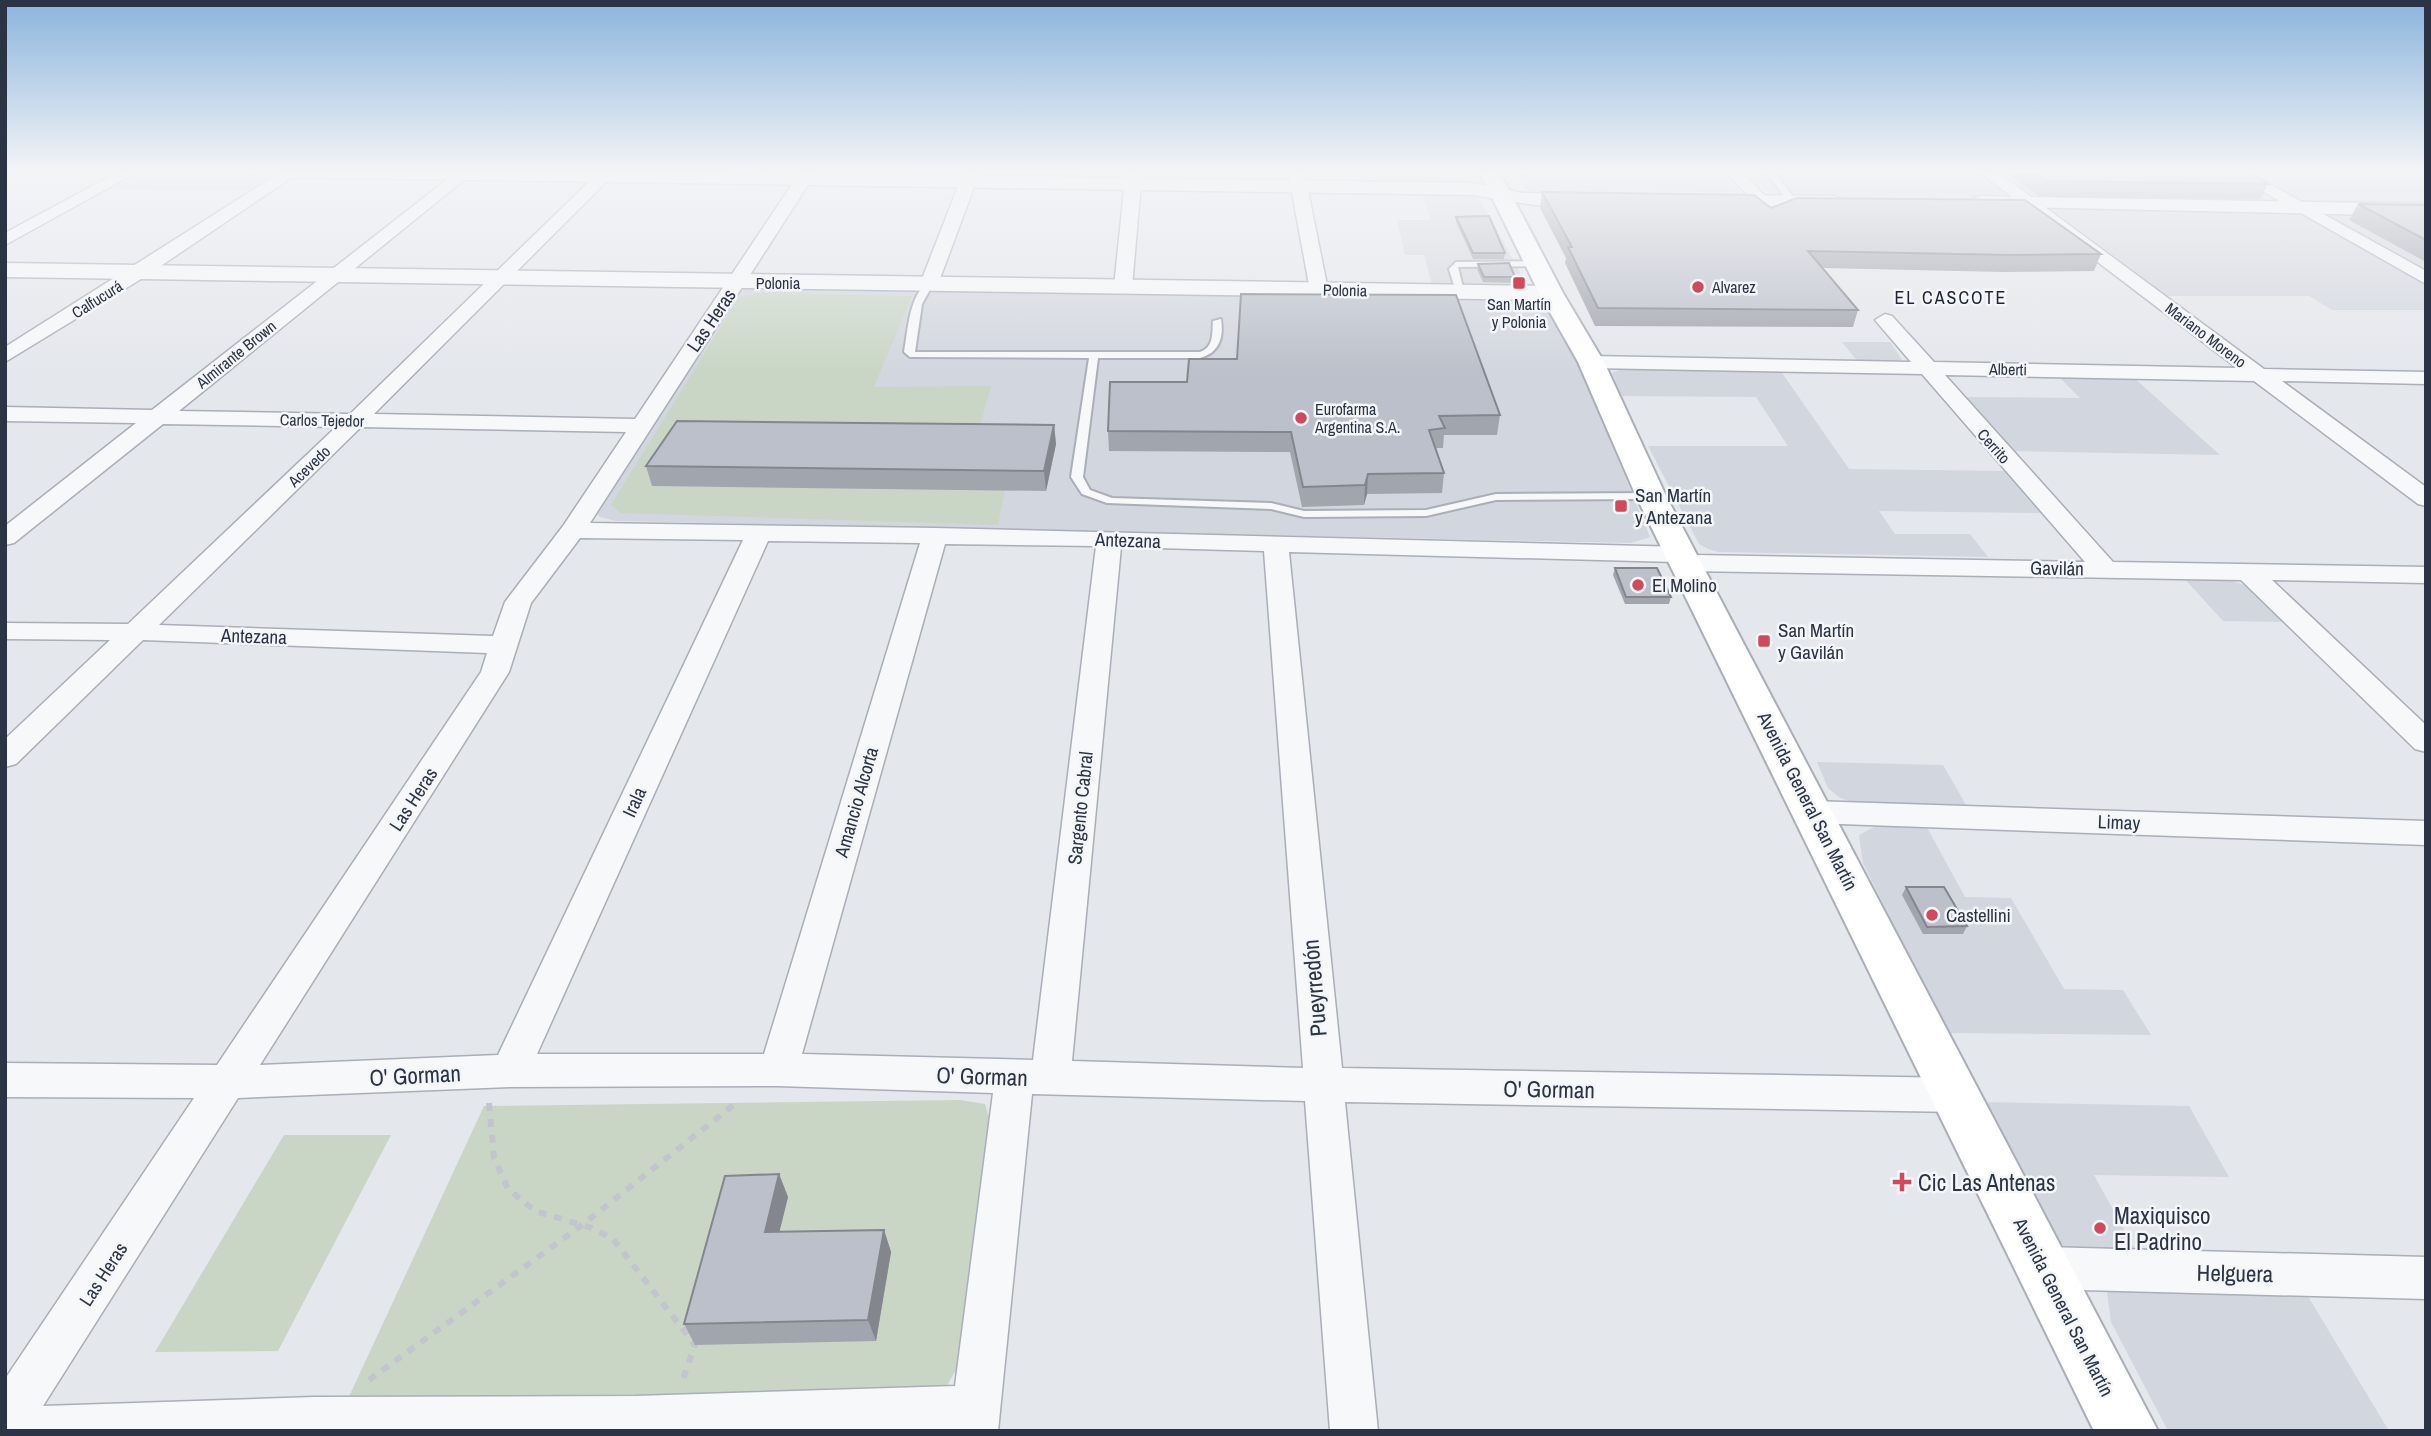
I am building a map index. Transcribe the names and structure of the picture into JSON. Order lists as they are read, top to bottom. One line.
{"streets":{"main road":["Avenida General San Martín"],"street":["Polonia","Calfucurá","Las Heras","Mariano Moreno","Almirante Brown","Alberti","Carlos Tejedor","Cerrito","Acevedo","Antezana","Gavilán","Irala","Amancio Alcorta","Sargento Cabral","Limay","Pueyrredón","O' Gorman","Helguera"]},"crossings":[["Polonia","Calfucurá"],["Polonia","Las Heras"],["Polonia","Almirante Brown"],["Polonia","Acevedo"],["Polonia","Avenida General San Martín"],["Las Heras","Carlos Tejedor"],["Las Heras","Antezana"],["Las Heras","O' Gorman"],["Mariano Moreno","Alberti"],["Almirante Brown","Carlos Tejedor"],["Alberti","Cerrito"],["Alberti","Avenida General San Martín"],["Carlos Tejedor","Acevedo"],["Cerrito","Gavilán"],["Acevedo","Antezana"],["Antezana","Gavilán"],["Antezana","Avenida General San Martín"],["Antezana","Irala"],["Antezana","Amancio Alcorta"],["Antezana","Sargento Cabral"],["Antezana","Pueyrredón"],["Gavilán","Avenida General San Martín"],["Avenida General San Martín","Limay"],["Avenida General San Martín","O' Gorman"],["Avenida General San Martín","Helguera"],["Irala","O' Gorman"],["Amancio Alcorta","O' Gorman"],["Sargento Cabral","O' Gorman"],["Pueyrredón","O' Gorman"]],"districts":["EL CASCOTE"],"places":{"transit":["San Martín y Polonia","San Martín y Antezana","San Martín y Gavilán"],"other":["Alvarez","Eurofarma Argentina S.A.","El Molino","Castellini","Maxiquisco El Padrino"],"health":["Cic Las Antenas"]}}
